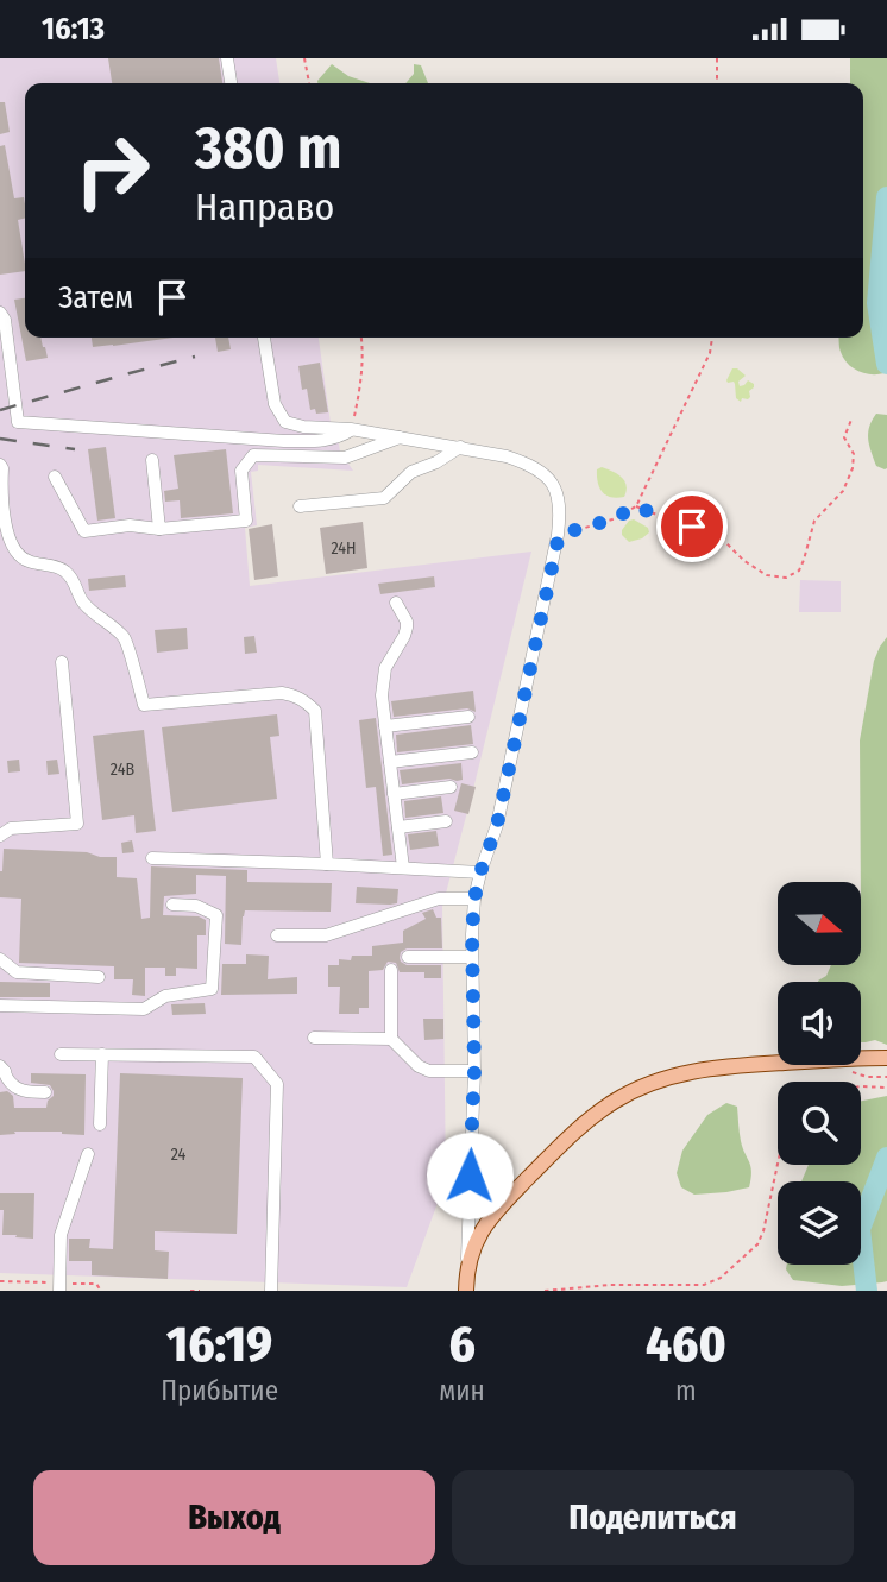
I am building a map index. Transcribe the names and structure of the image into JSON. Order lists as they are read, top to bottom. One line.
{"house_numbers":["24Н","24В","24"],"north":"right","page":{"status":"16:13","turn":["380 m","Направо"],"then":"Затем","eta":["16:19","Прибытие","6","мин","460","m"],"buttons":["Выход","Поделиться"]}}
